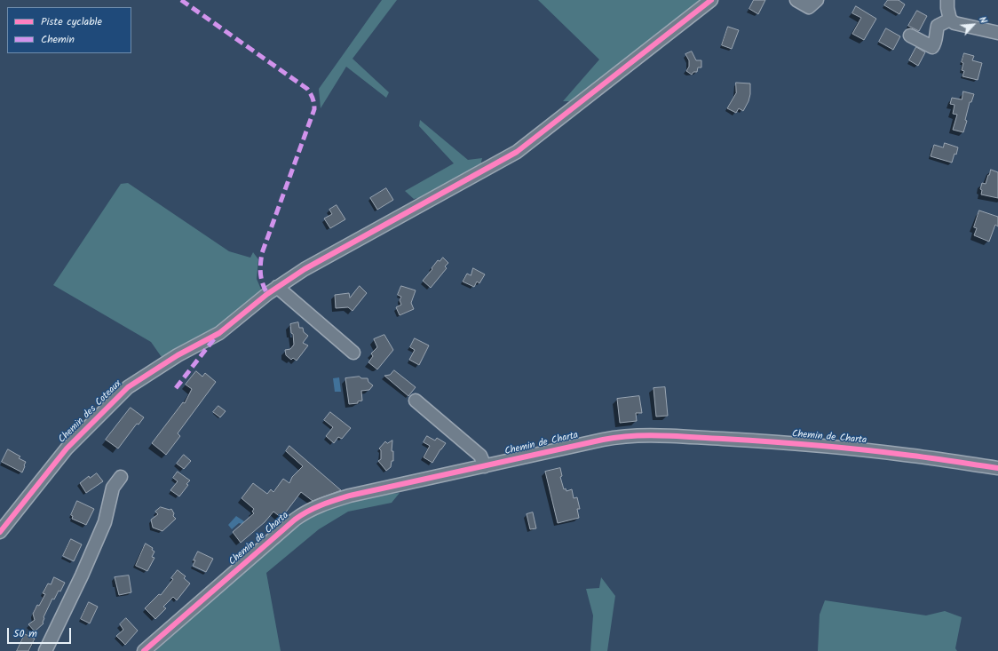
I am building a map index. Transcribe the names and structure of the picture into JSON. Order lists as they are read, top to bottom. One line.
{"streets":{"street":["Chemin des Coteaux","Chemin de Charta"]},"legend":["Piste cyclable","Chemin"],"scale_bar":"50 m","north":"top right"}
